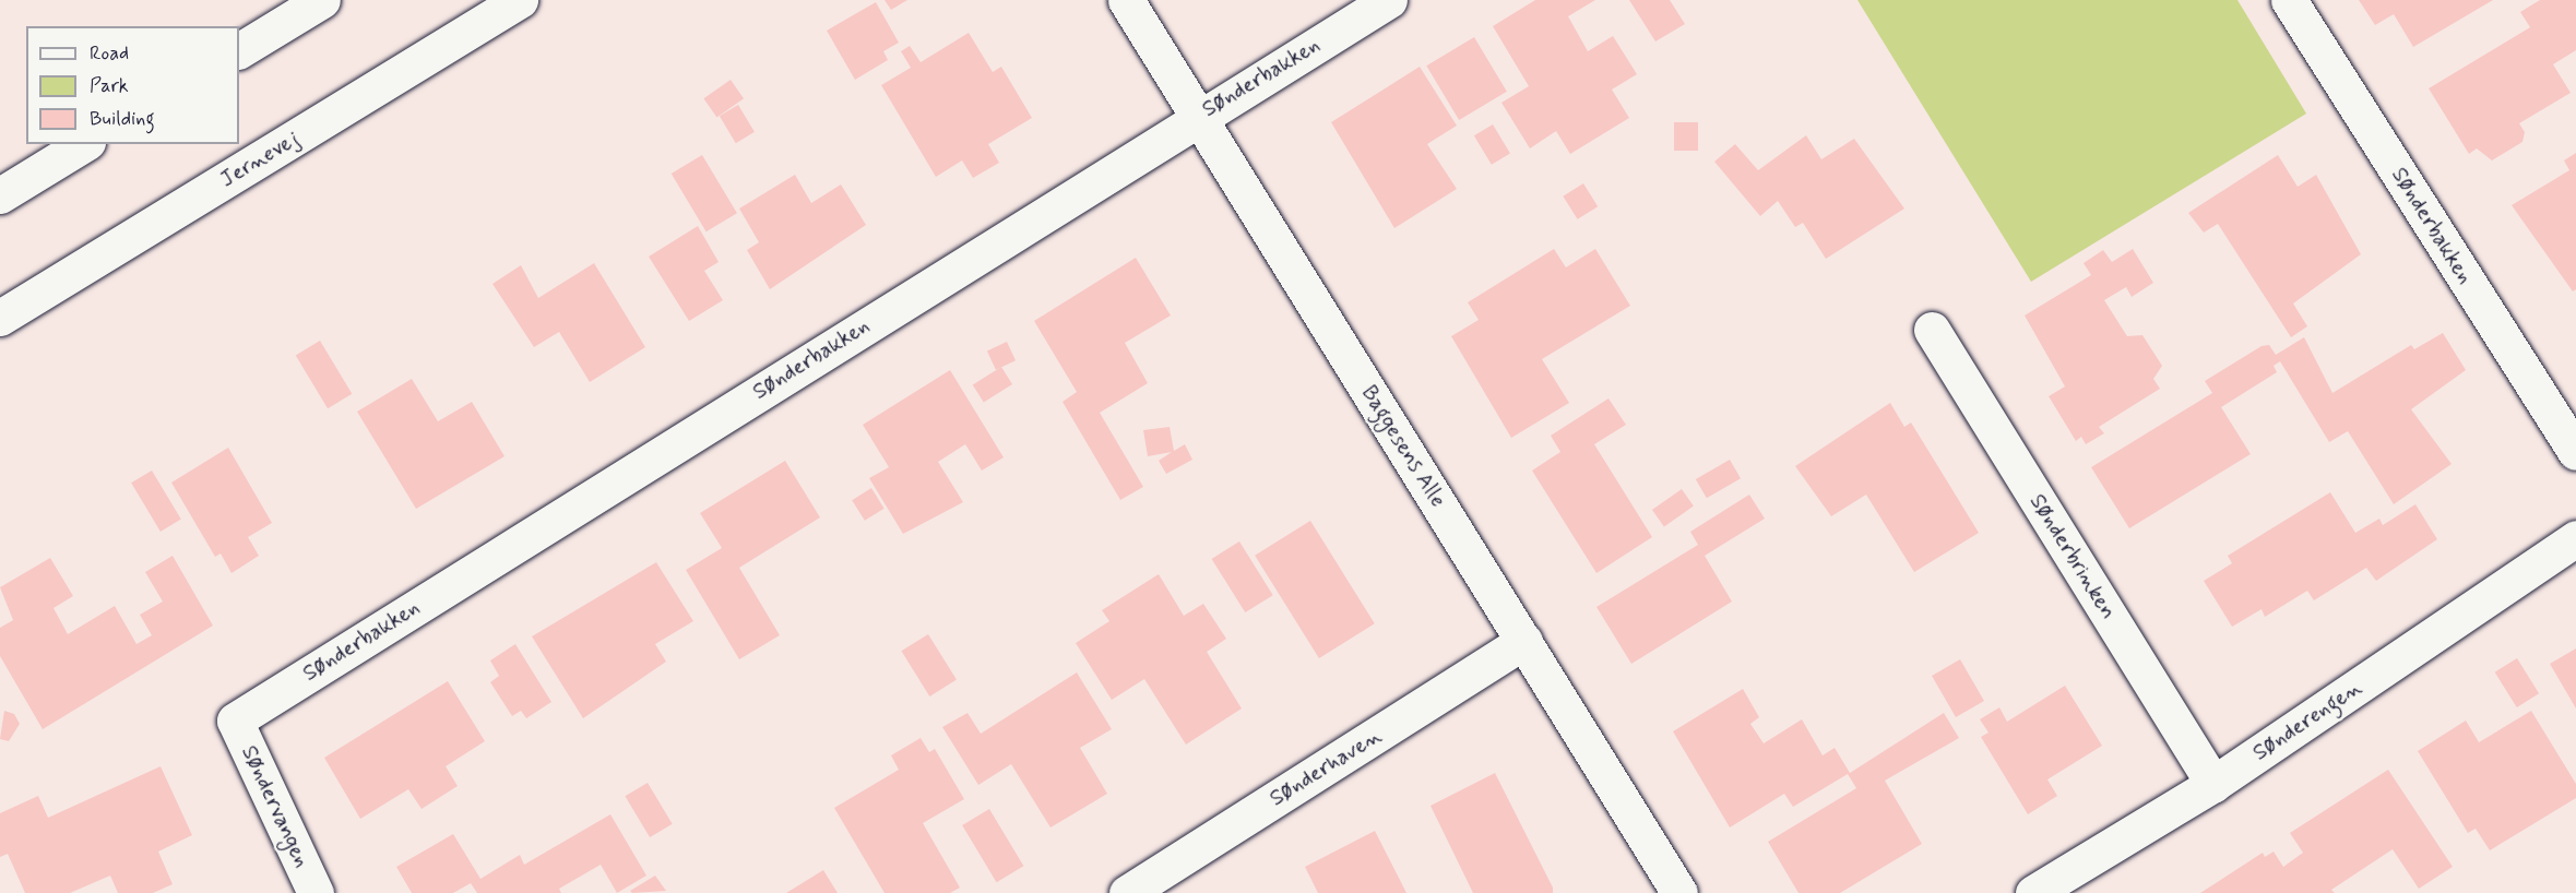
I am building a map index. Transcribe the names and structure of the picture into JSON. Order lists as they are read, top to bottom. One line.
{"streets":{"street":["Sønderbakken","Jernevej","Baggesens Alle","Sønderbrinken","Sønderengen","Sønderhaven","Søndervangen"]},"crossings":[["Sønderbakken","Baggesens Alle"],["Sønderbakken","Søndervangen"],["Baggesens Alle","Sønderhaven"],["Sønderbrinken","Sønderengen"]],"legend":["Road","Park","Building"]}
